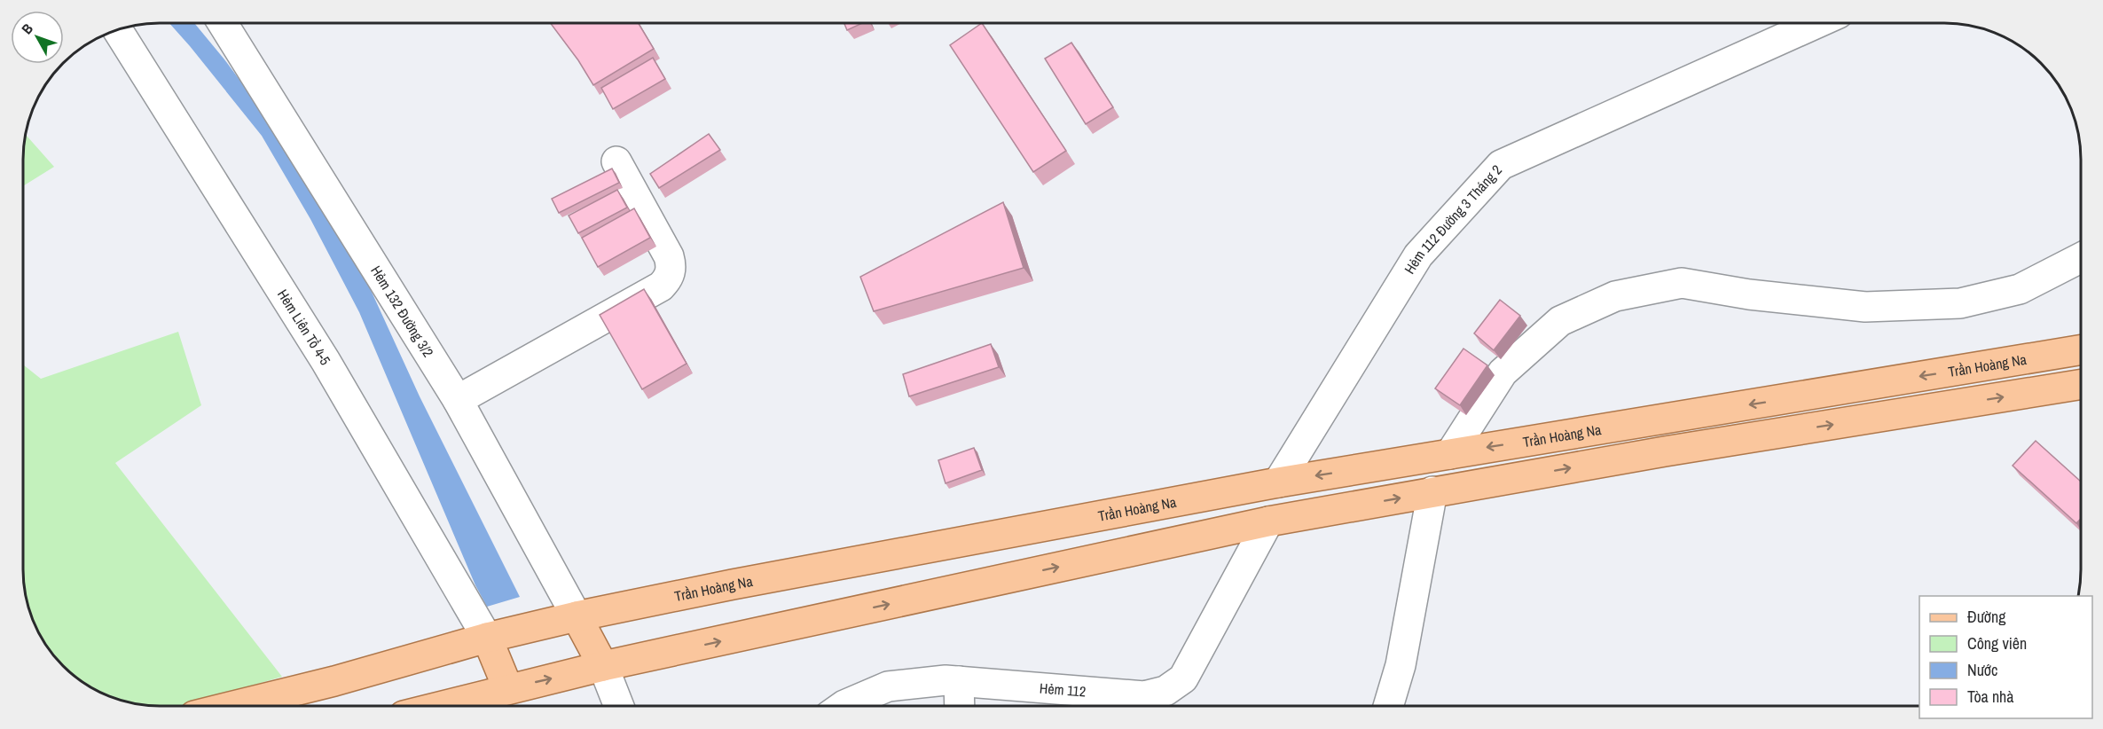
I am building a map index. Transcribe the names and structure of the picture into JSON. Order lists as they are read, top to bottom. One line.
{"streets":{"main road":["Trần Hoàng Na"],"street":["Hẻm 112 Đường 3 Tháng 2","Hẻm 132 Đường 3/2","Hẻm Liên Tổ 4-5","Hẻm 112"]},"crossings":[["Hẻm 112 Đường 3 Tháng 2","Trần Hoàng Na"],["Hẻm 132 Đường 3/2","Trần Hoàng Na"],["Hẻm Liên Tổ 4-5","Trần Hoàng Na"]],"legend":["Đường","Công viên","Nước","Tòa nhà"],"north":"top left"}
